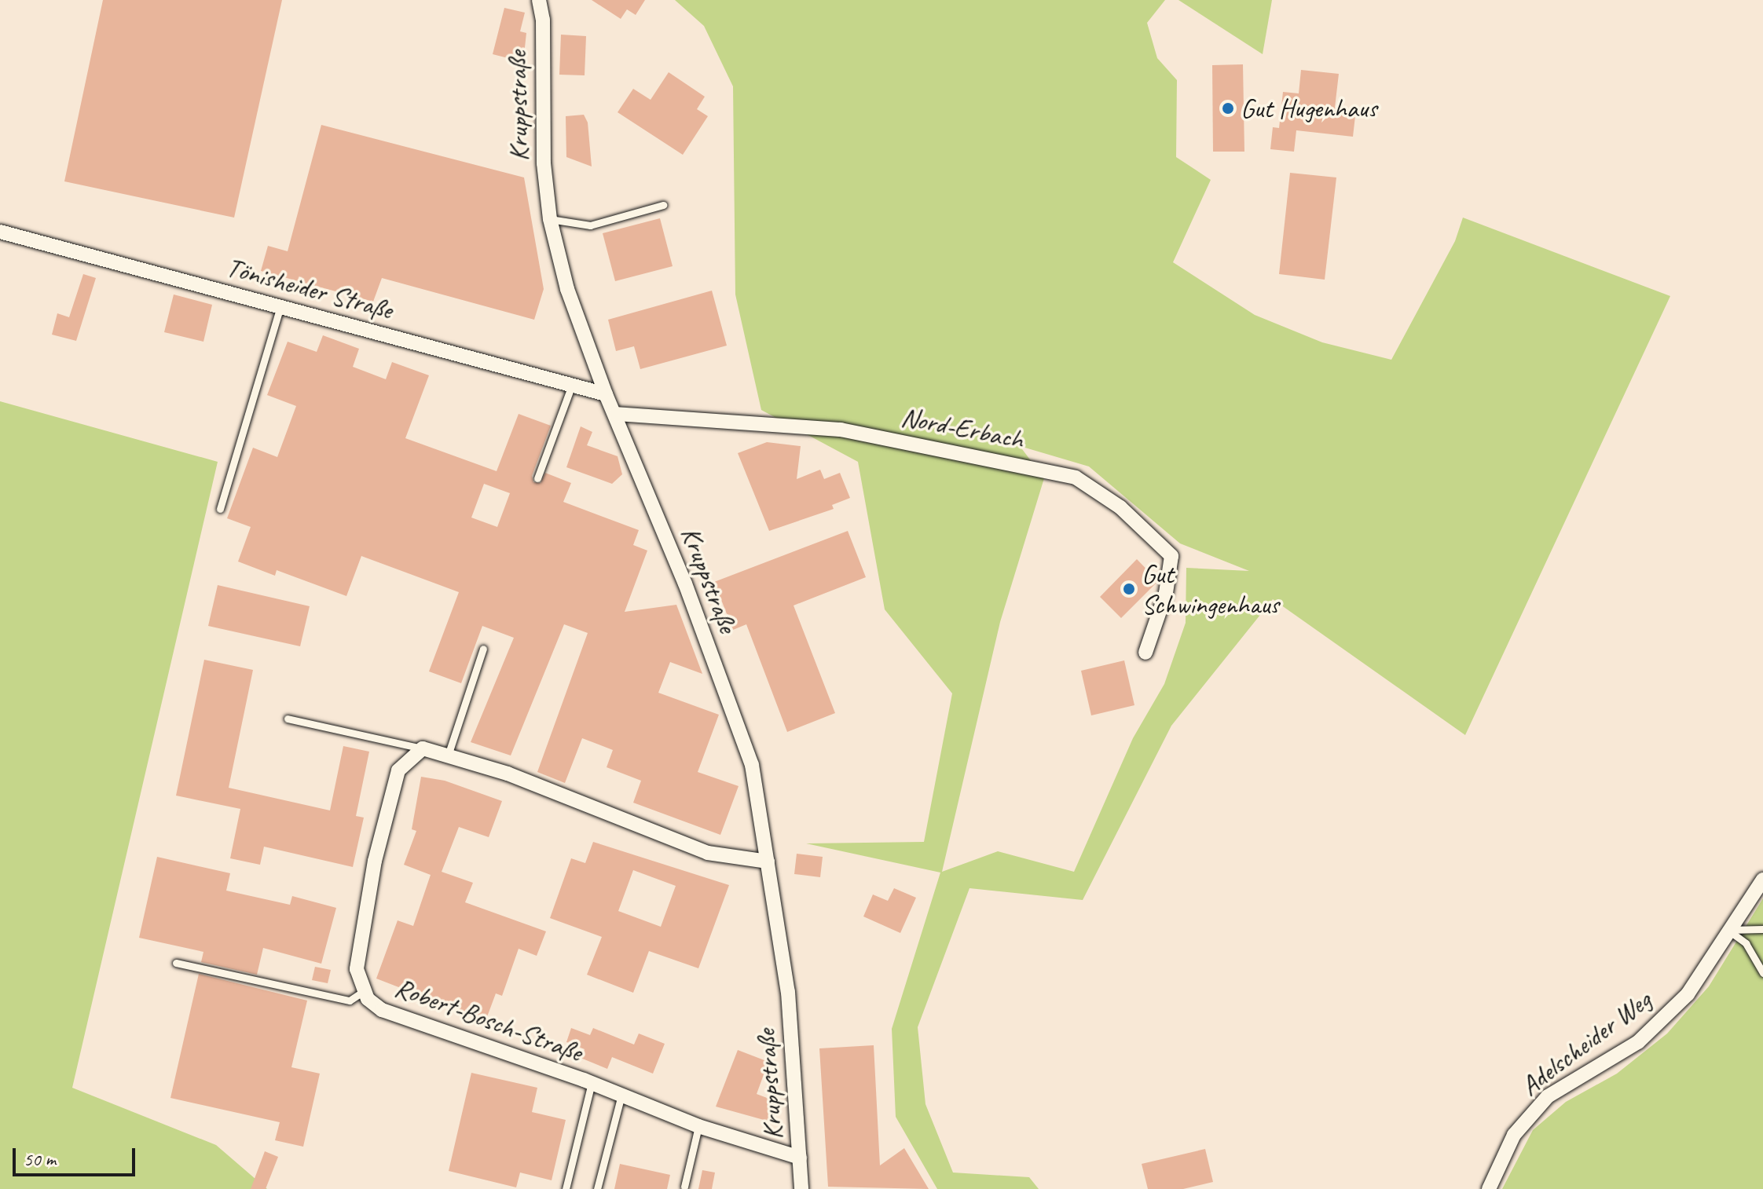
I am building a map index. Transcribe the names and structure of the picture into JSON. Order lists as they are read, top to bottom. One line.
{"streets":{"street":["Kruppstraße","Tönisheider Straße","Nord-Erbach","Robert-Bosch-Straße","Adelscheider Weg"]},"crossings":[["Kruppstraße","Tönisheider Straße"],["Kruppstraße","Nord-Erbach"],["Kruppstraße","Robert-Bosch-Straße"]],"places":["Gut Hugenhaus","Gut Schwingenhaus"],"scale_bar":"50 m"}
